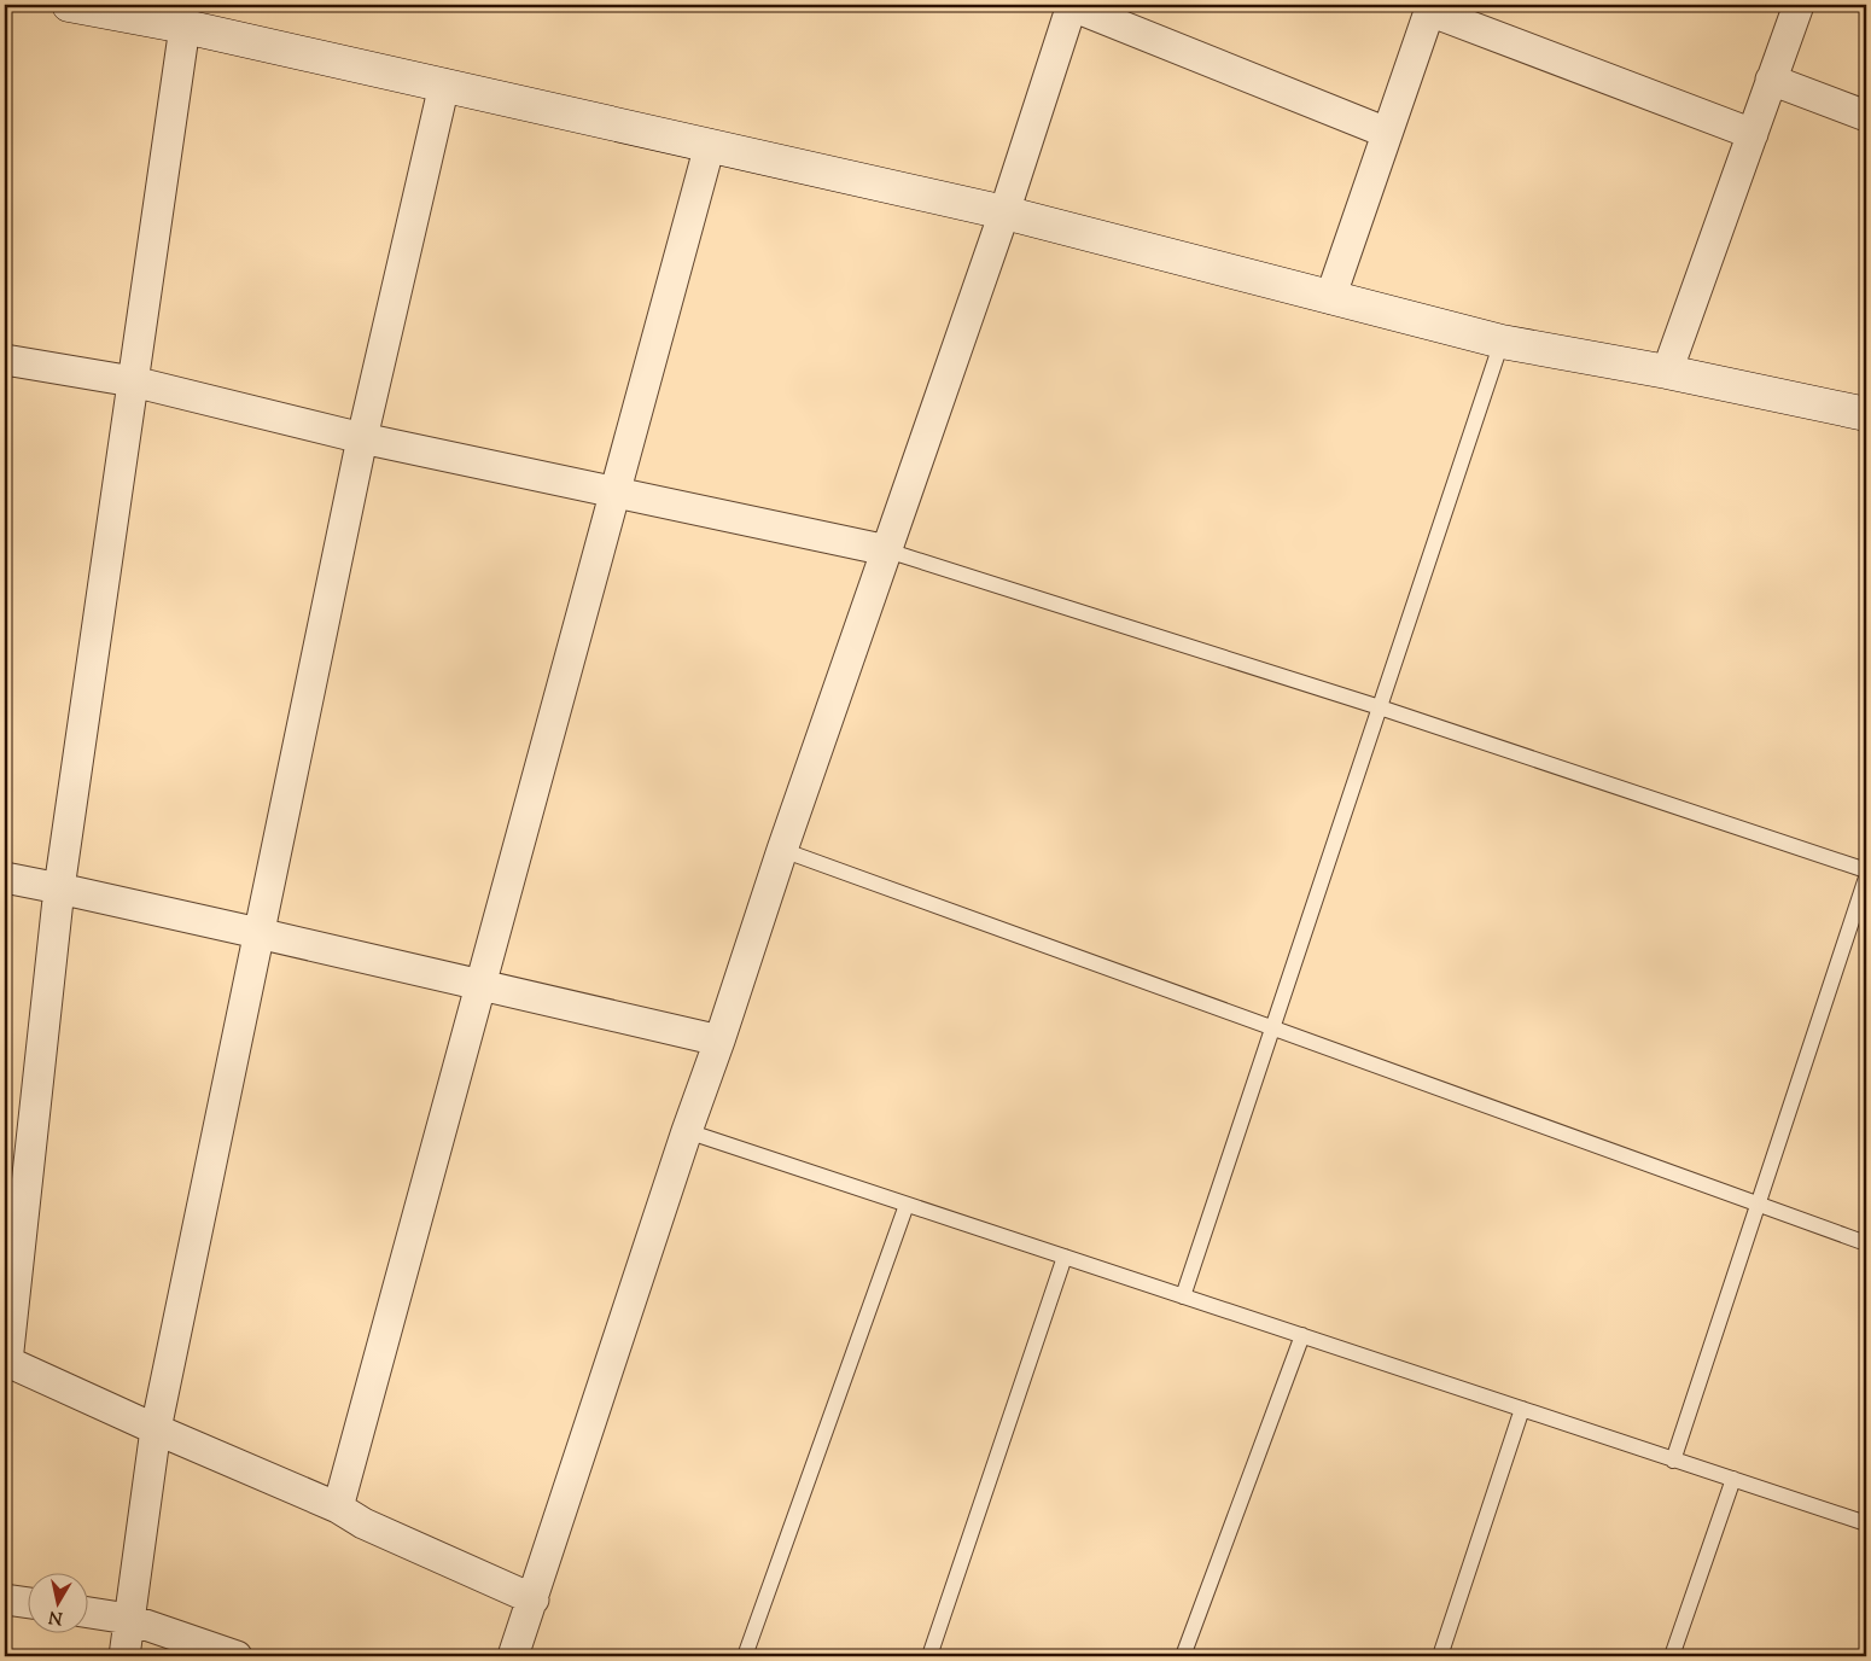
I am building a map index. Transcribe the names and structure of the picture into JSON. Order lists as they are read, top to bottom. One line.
{"north":"bottom"}
